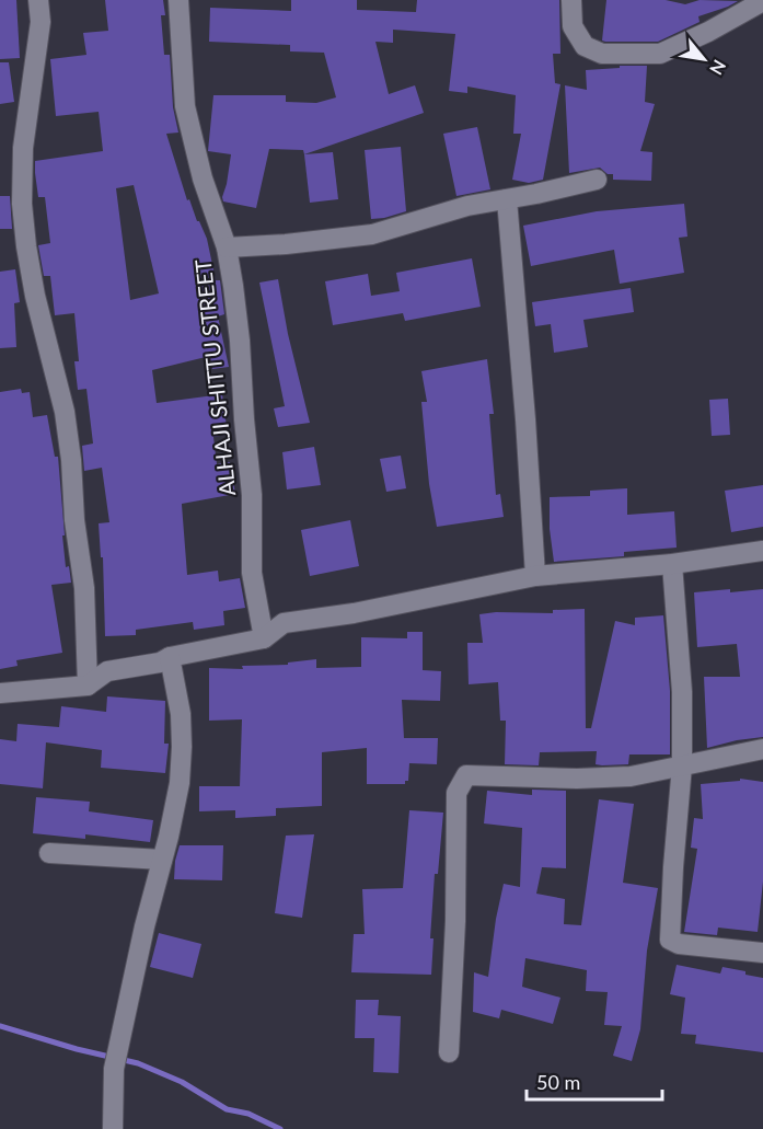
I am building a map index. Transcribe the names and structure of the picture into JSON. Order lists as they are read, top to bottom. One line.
{"streets":{"street":["ALHAJI SHITTU STREET"]},"scale_bar":"50 m","north":"bottom right"}
